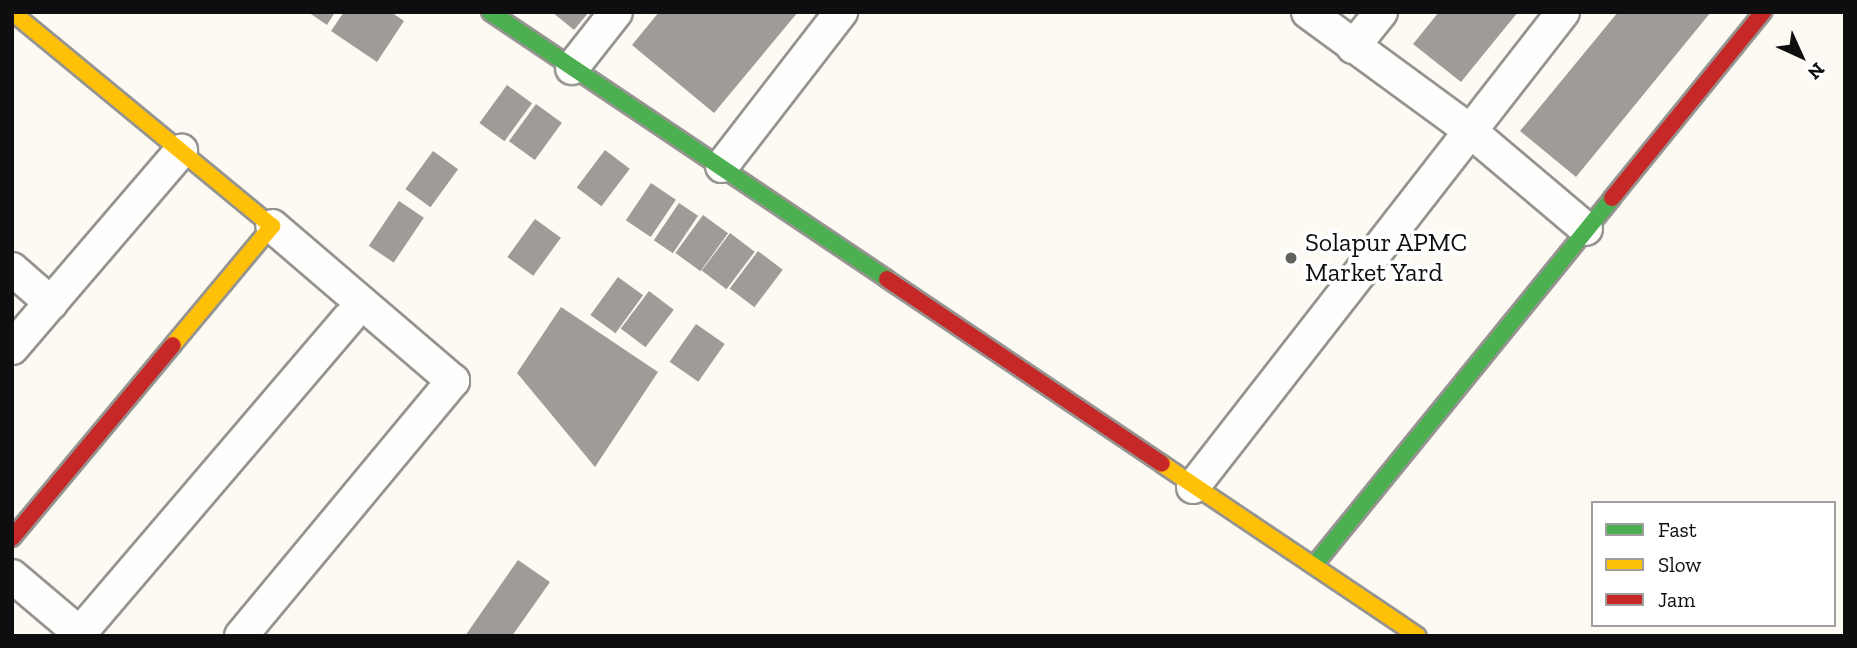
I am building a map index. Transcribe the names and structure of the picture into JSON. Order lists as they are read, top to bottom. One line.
{"places":["Solapur APMC Market Yard"],"legend":["Fast","Slow","Jam"],"north":"bottom right"}
